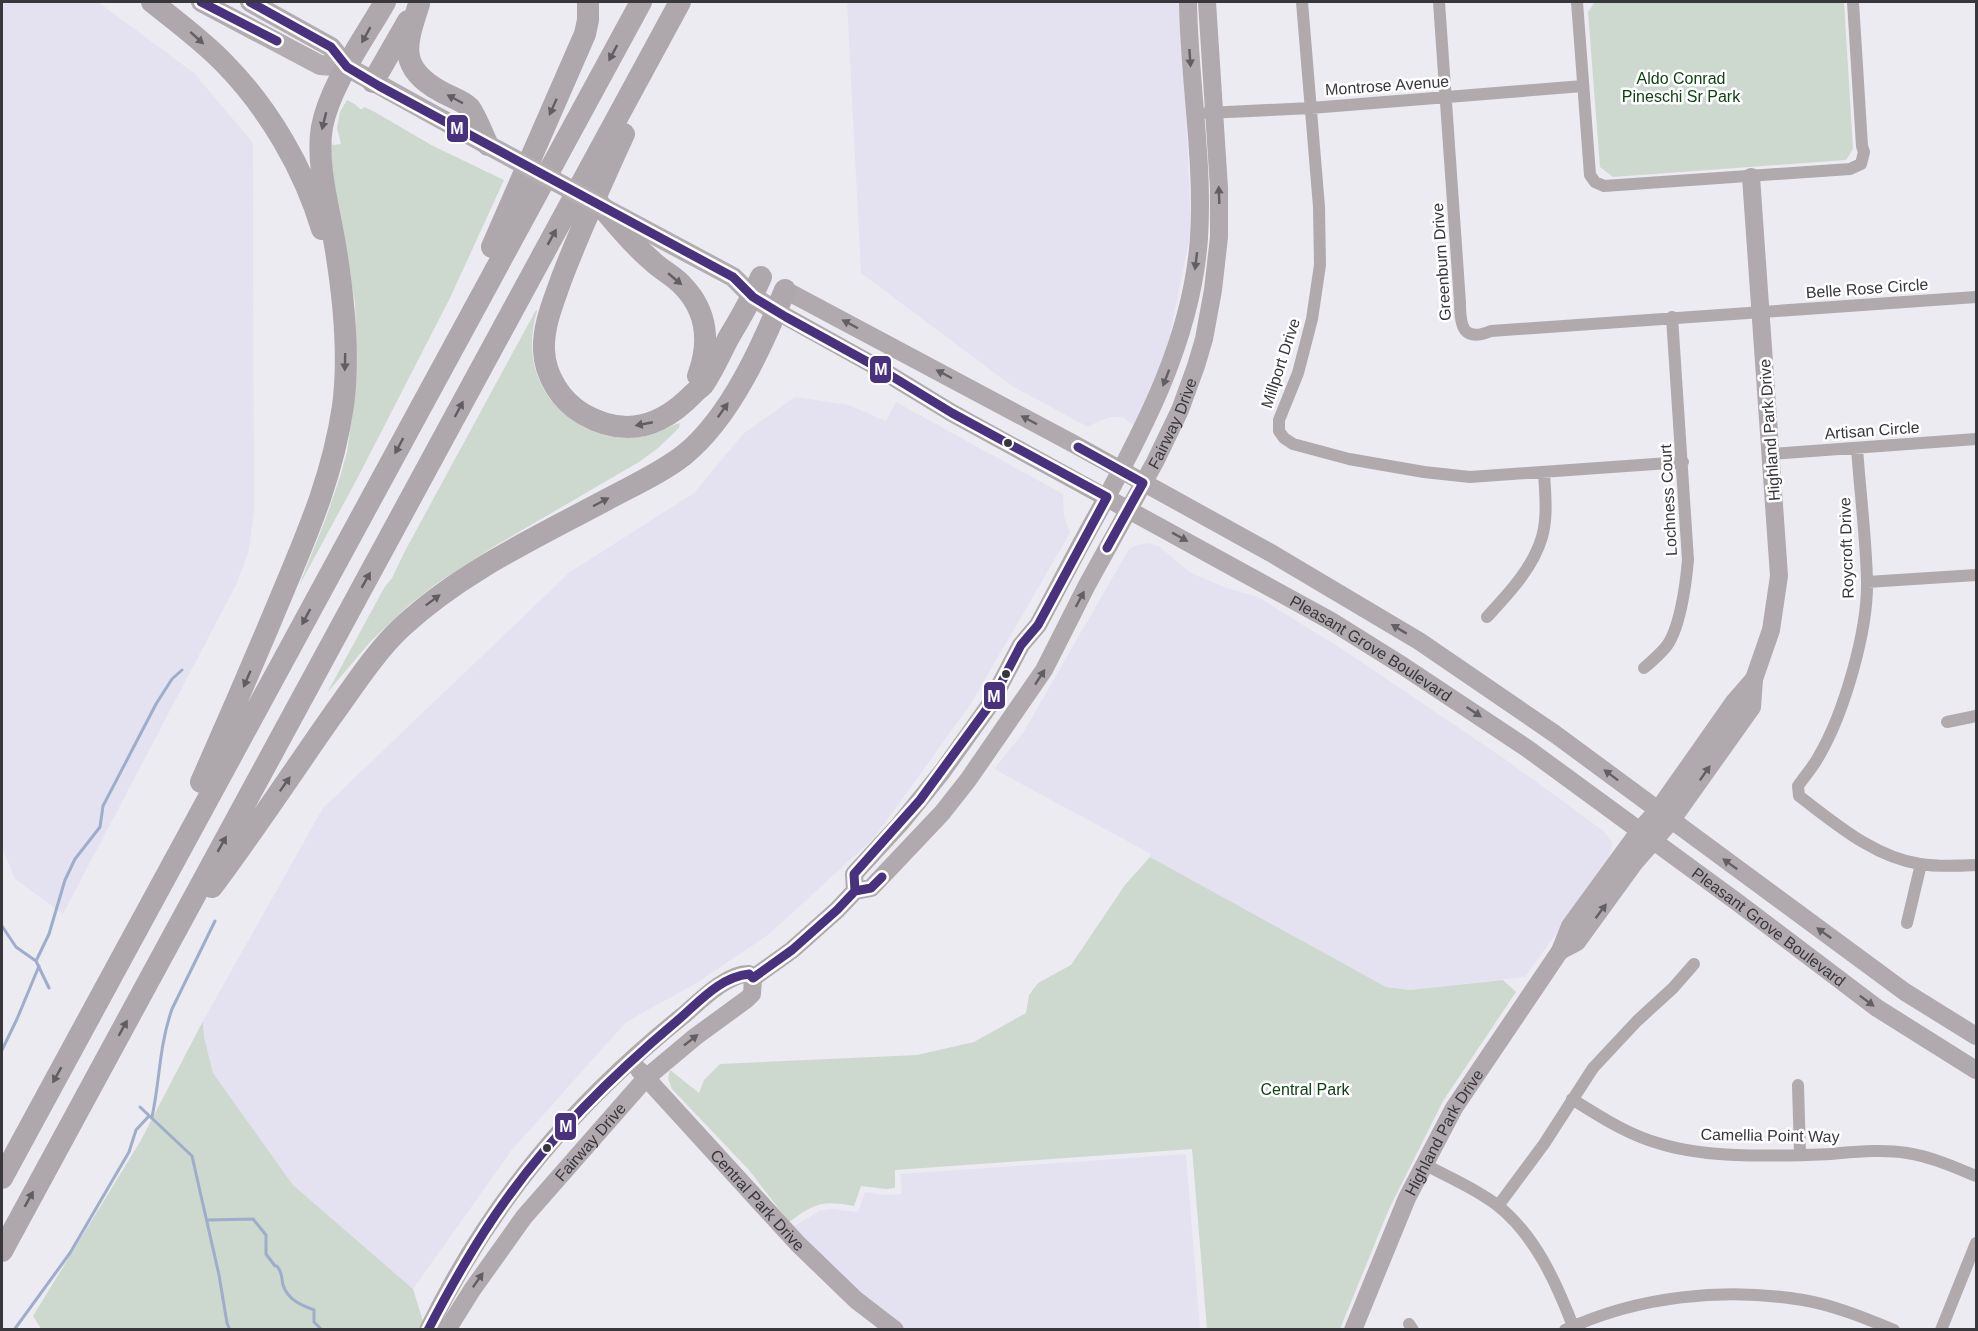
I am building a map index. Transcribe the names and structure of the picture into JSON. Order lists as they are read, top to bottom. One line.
{"streets":{"main road":["Fairway Drive","Highland Park Drive","Pleasant Grove Boulevard","Central Park Drive"],"street":["Montrose Avenue","Greenburn Drive","Belle Rose Circle","Millport Drive","Artisan Circle","Lochness Court","Roycroft Drive","Camellia Point Way"]},"crossings":[["Montrose Avenue","Greenburn Drive"],["Montrose Avenue","Millport Drive"],["Montrose Avenue","Fairway Drive"],["Greenburn Drive","Belle Rose Circle"],["Greenburn Drive","Highland Park Drive"],["Greenburn Drive","Lochness Court"],["Belle Rose Circle","Highland Park Drive"],["Millport Drive","Lochness Court"],["Fairway Drive","Pleasant Grove Boulevard"],["Fairway Drive","Central Park Drive"],["Highland Park Drive","Artisan Circle"],["Highland Park Drive","Pleasant Grove Boulevard"],["Artisan Circle","Roycroft Drive"]],"parks":["Aldo Conrad Pineschi Sr Park","Central Park"],"lines":["transit line M"]}
